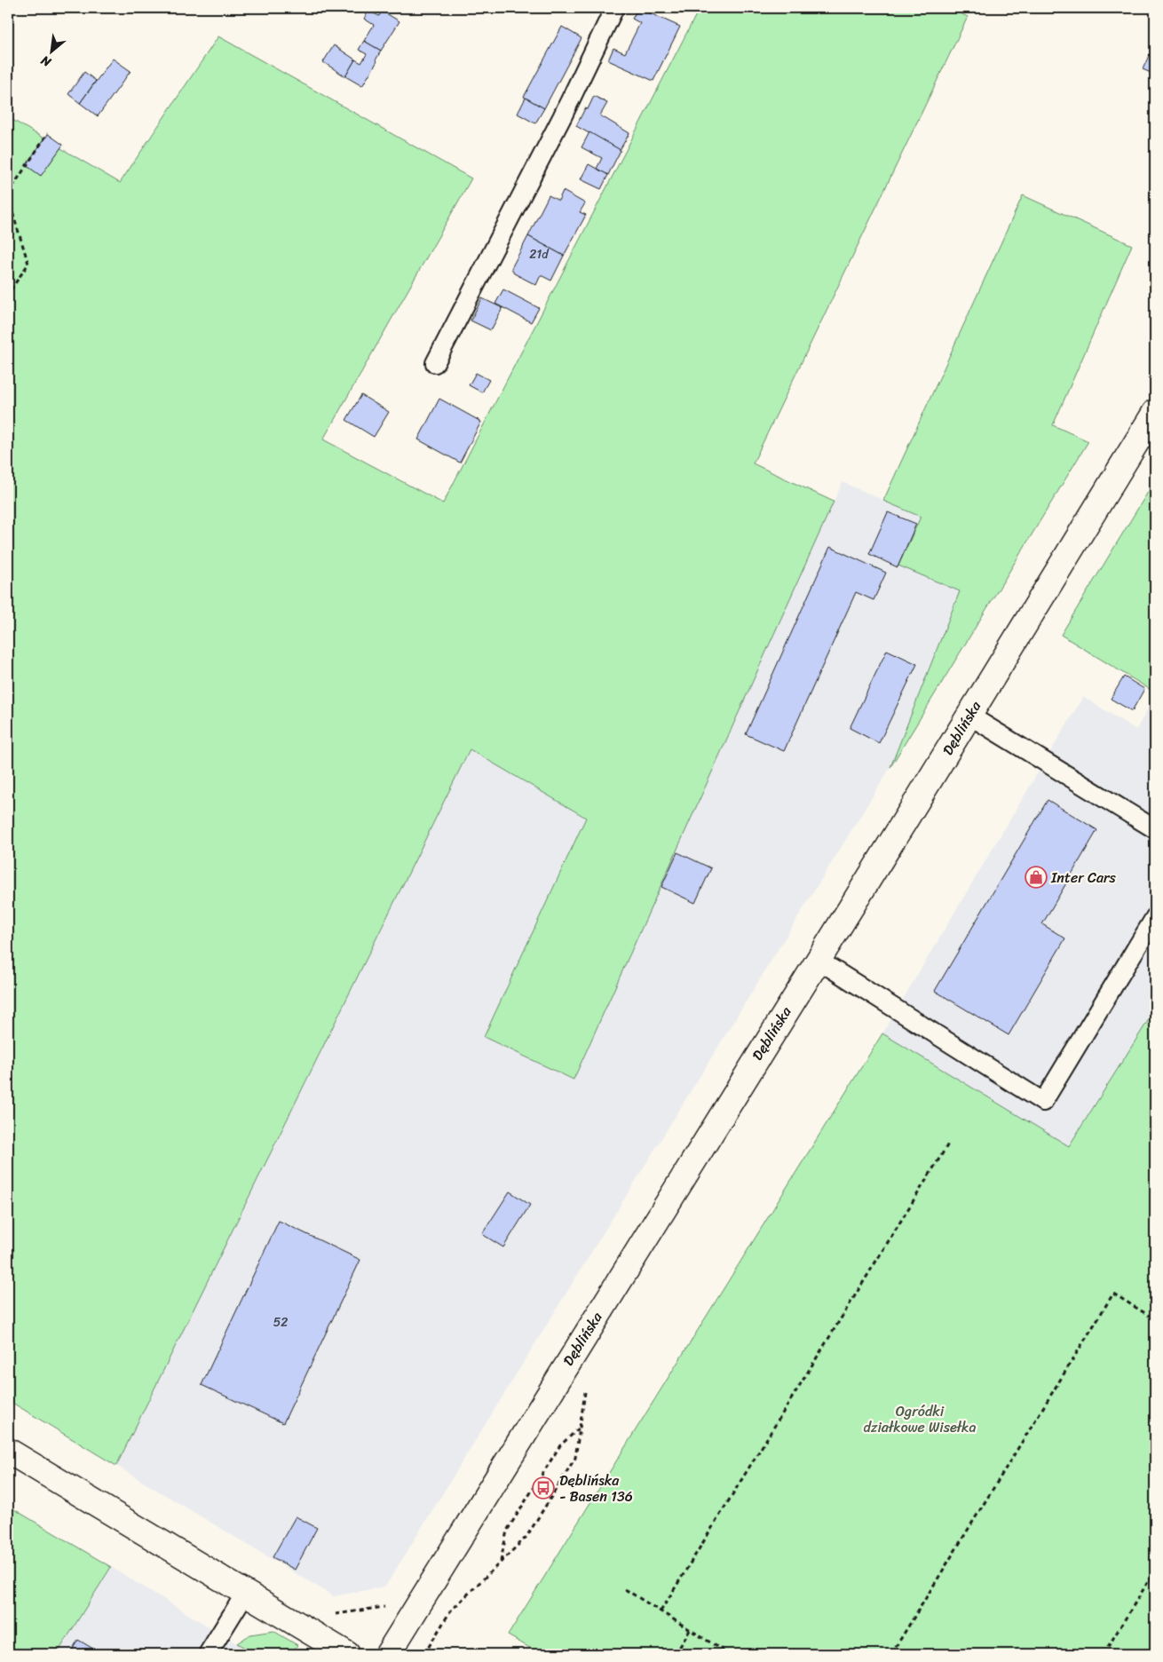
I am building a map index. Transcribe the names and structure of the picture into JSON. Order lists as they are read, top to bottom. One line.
{"streets":{"main road":["Dęblińska"]},"parks":["Ogródki działkowe Wisełka"],"places":{"shop":["Inter Cars"],"bus stop":["Dęblińska - Basen 136"]},"house_numbers":["21d","52"],"north":"bottom left"}
